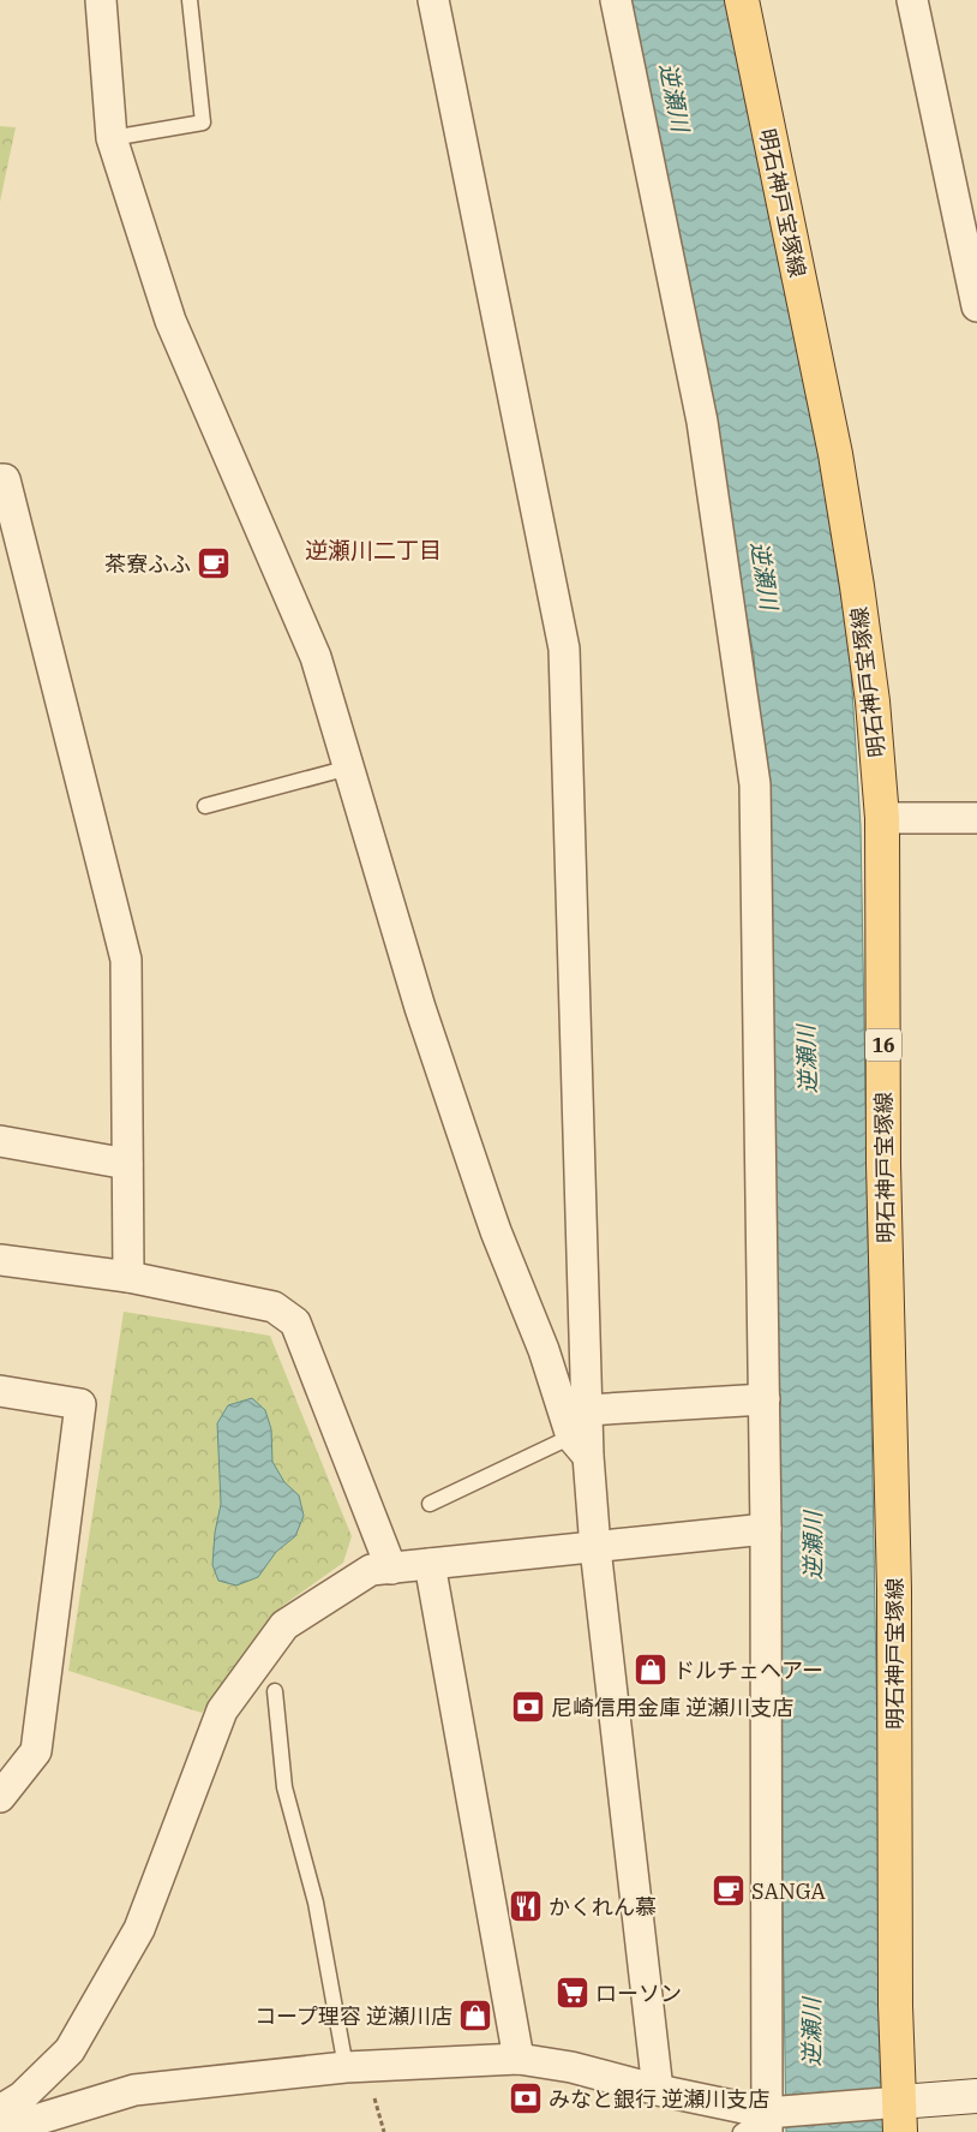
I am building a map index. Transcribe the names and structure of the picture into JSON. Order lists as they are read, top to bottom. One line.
{"streets":{"main road":["明石神戸宝塚線","16"]},"districts":["逆瀬川二丁目"],"water":["逆瀬川"],"places":{"cafe":["茶寮ふふ","SANGA"],"shop":["ドルチェヘアー","コープ理容 逆瀬川店"],"bank":["尼崎信用金庫 逆瀬川支店","みなと銀行 逆瀬川支店"],"restaurant":["かくれん慕"],"supermarket":["ローソン"]}}
